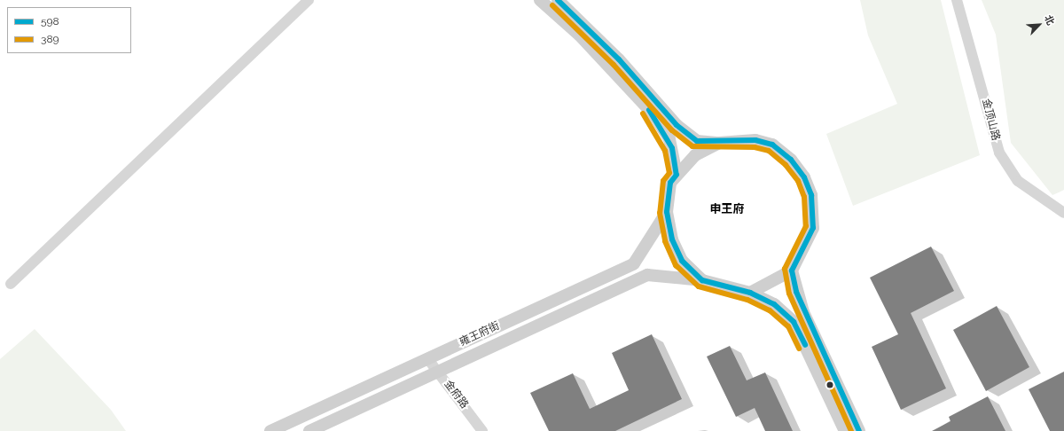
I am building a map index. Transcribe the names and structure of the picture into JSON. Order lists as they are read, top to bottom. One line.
{"streets":{"main road":["雍王府街"],"street":["金顶山路","金府路"]},"crossings":[["雍王府街","金府路"]],"districts":["申王府"],"lines":["transit line 598","transit line 389"],"legend":["598","389"],"north":"top right"}
